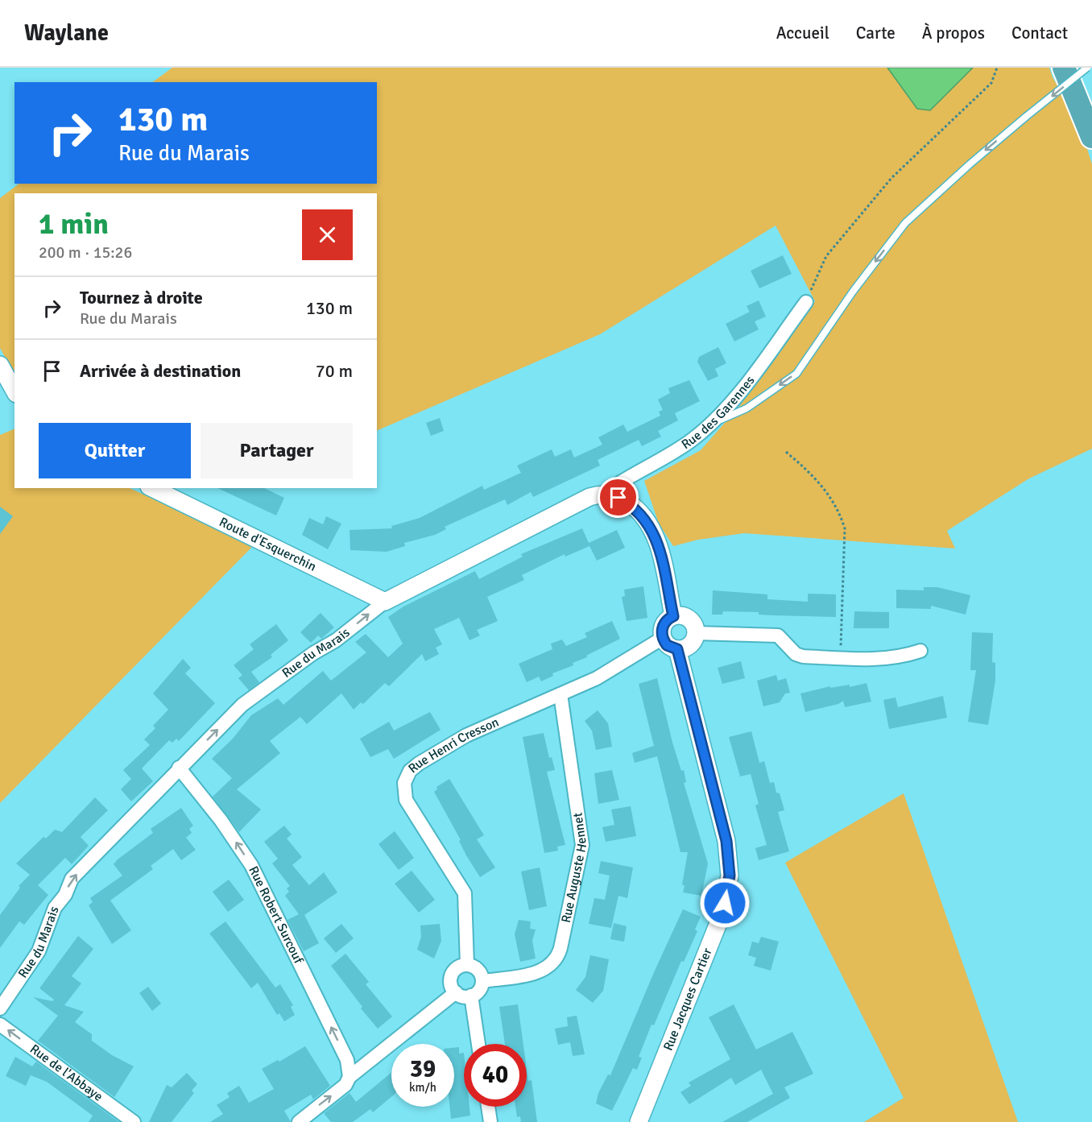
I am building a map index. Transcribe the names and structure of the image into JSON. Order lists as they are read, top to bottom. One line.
{"streets":{"street":["Rue des Garennes","Route d'Esquerchin","Rue du Marais","Rue Henri Cresson","Rue Auguste Hennet","Rue Robert Surcouf","Rue Jacques Cartier","Rue de l'Abbaye"]},"crossings":[["Rue des Garennes","Rue du Marais"],["Route d'Esquerchin","Rue du Marais"],["Rue du Marais","Rue Robert Surcouf"],["Rue Henri Cresson","Rue Auguste Hennet"],["Rue Henri Cresson","Rue Jacques Cartier"]],"one_way":["Rue du Marais","Rue Robert Surcouf","Rue de l'Abbaye"],"page":{"header":"Waylane","nav":["Accueil","Carte","À propos","Contact"],"turn":["130 m","Rue du Marais"],"heading":["1 min","200 m · 15:26"],"list":[{"name":"Tournez à droite","note":"Rue du Marais","value":"130 m"},{"name":"Arrivée à destination","value":"70 m"}],"buttons":["Quitter","Partager"],"speed":"39 km/h","limit":"40"}}
